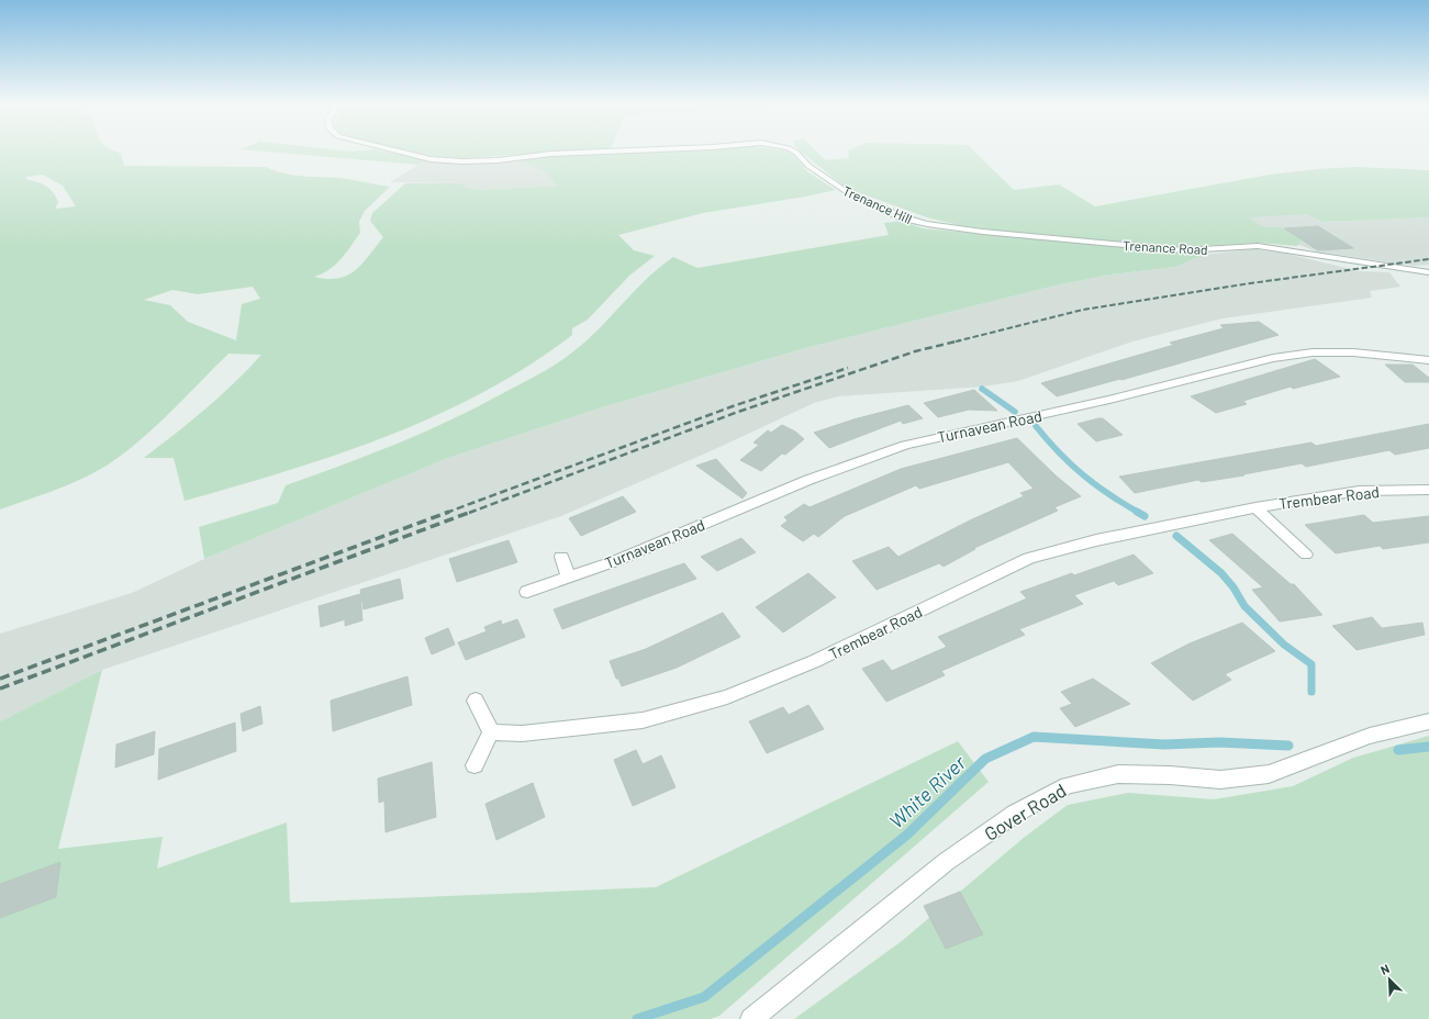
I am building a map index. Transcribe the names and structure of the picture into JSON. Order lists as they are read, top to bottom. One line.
{"streets":{"street":["Trenance Hill","Trenance Road","Turnavean Road","Trembear Road","Gover Road"]},"crossings":[["Trenance Hill","Trenance Road"]],"water":["White River"],"north":"top left"}
